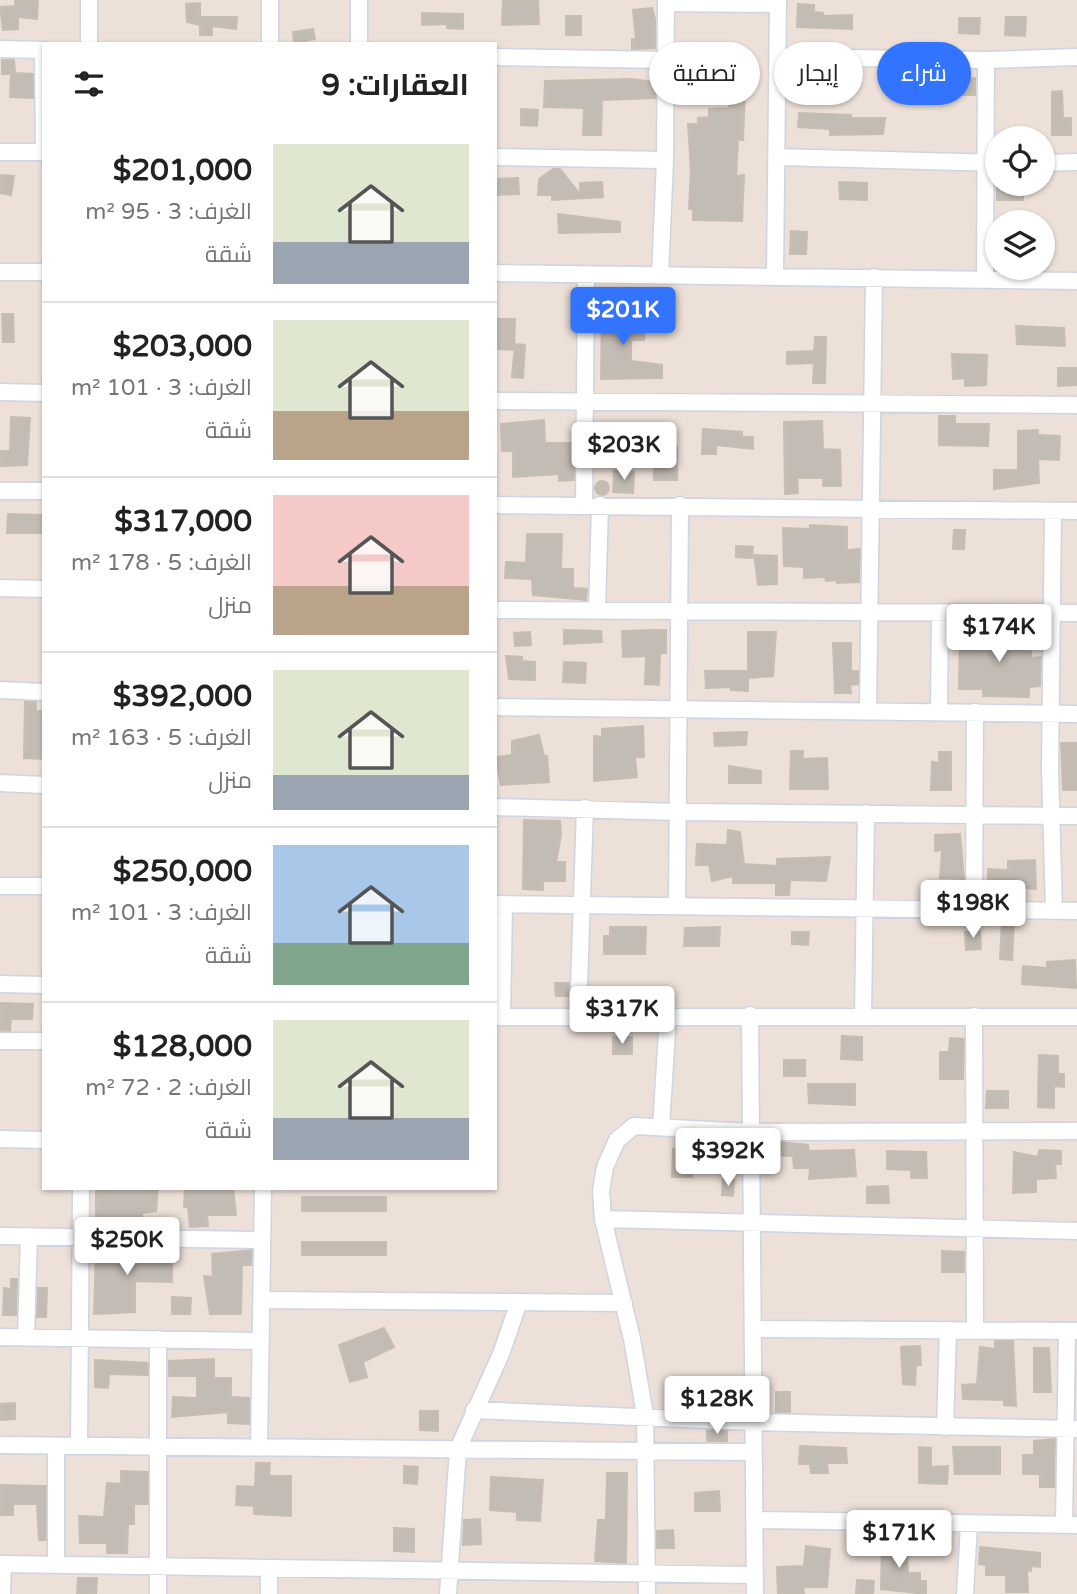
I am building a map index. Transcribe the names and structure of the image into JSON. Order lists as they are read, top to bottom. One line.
{"page":{"chip":["شراء","إيجار","تصفية"],"heading":"العقارات: 9","list":[{"name":"$201,000","note":"الغرف: 3 · 95 m² · شقة"},{"name":"$203,000","note":"الغرف: 3 · 101 m² · شقة"},{"name":"$317,000","note":"الغرف: 5 · 178 m² · منزل"},{"name":"$392,000","note":"الغرف: 5 · 163 m² · منزل"},{"name":"$250,000","note":"الغرف: 3 · 101 m² · شقة"},{"name":"$128,000","note":"الغرف: 2 · 72 m² · شقة"}],"price":["$201K","$203K","$174K","$198K","$317K","$392K","$250K","$128K","$171K"]}}
